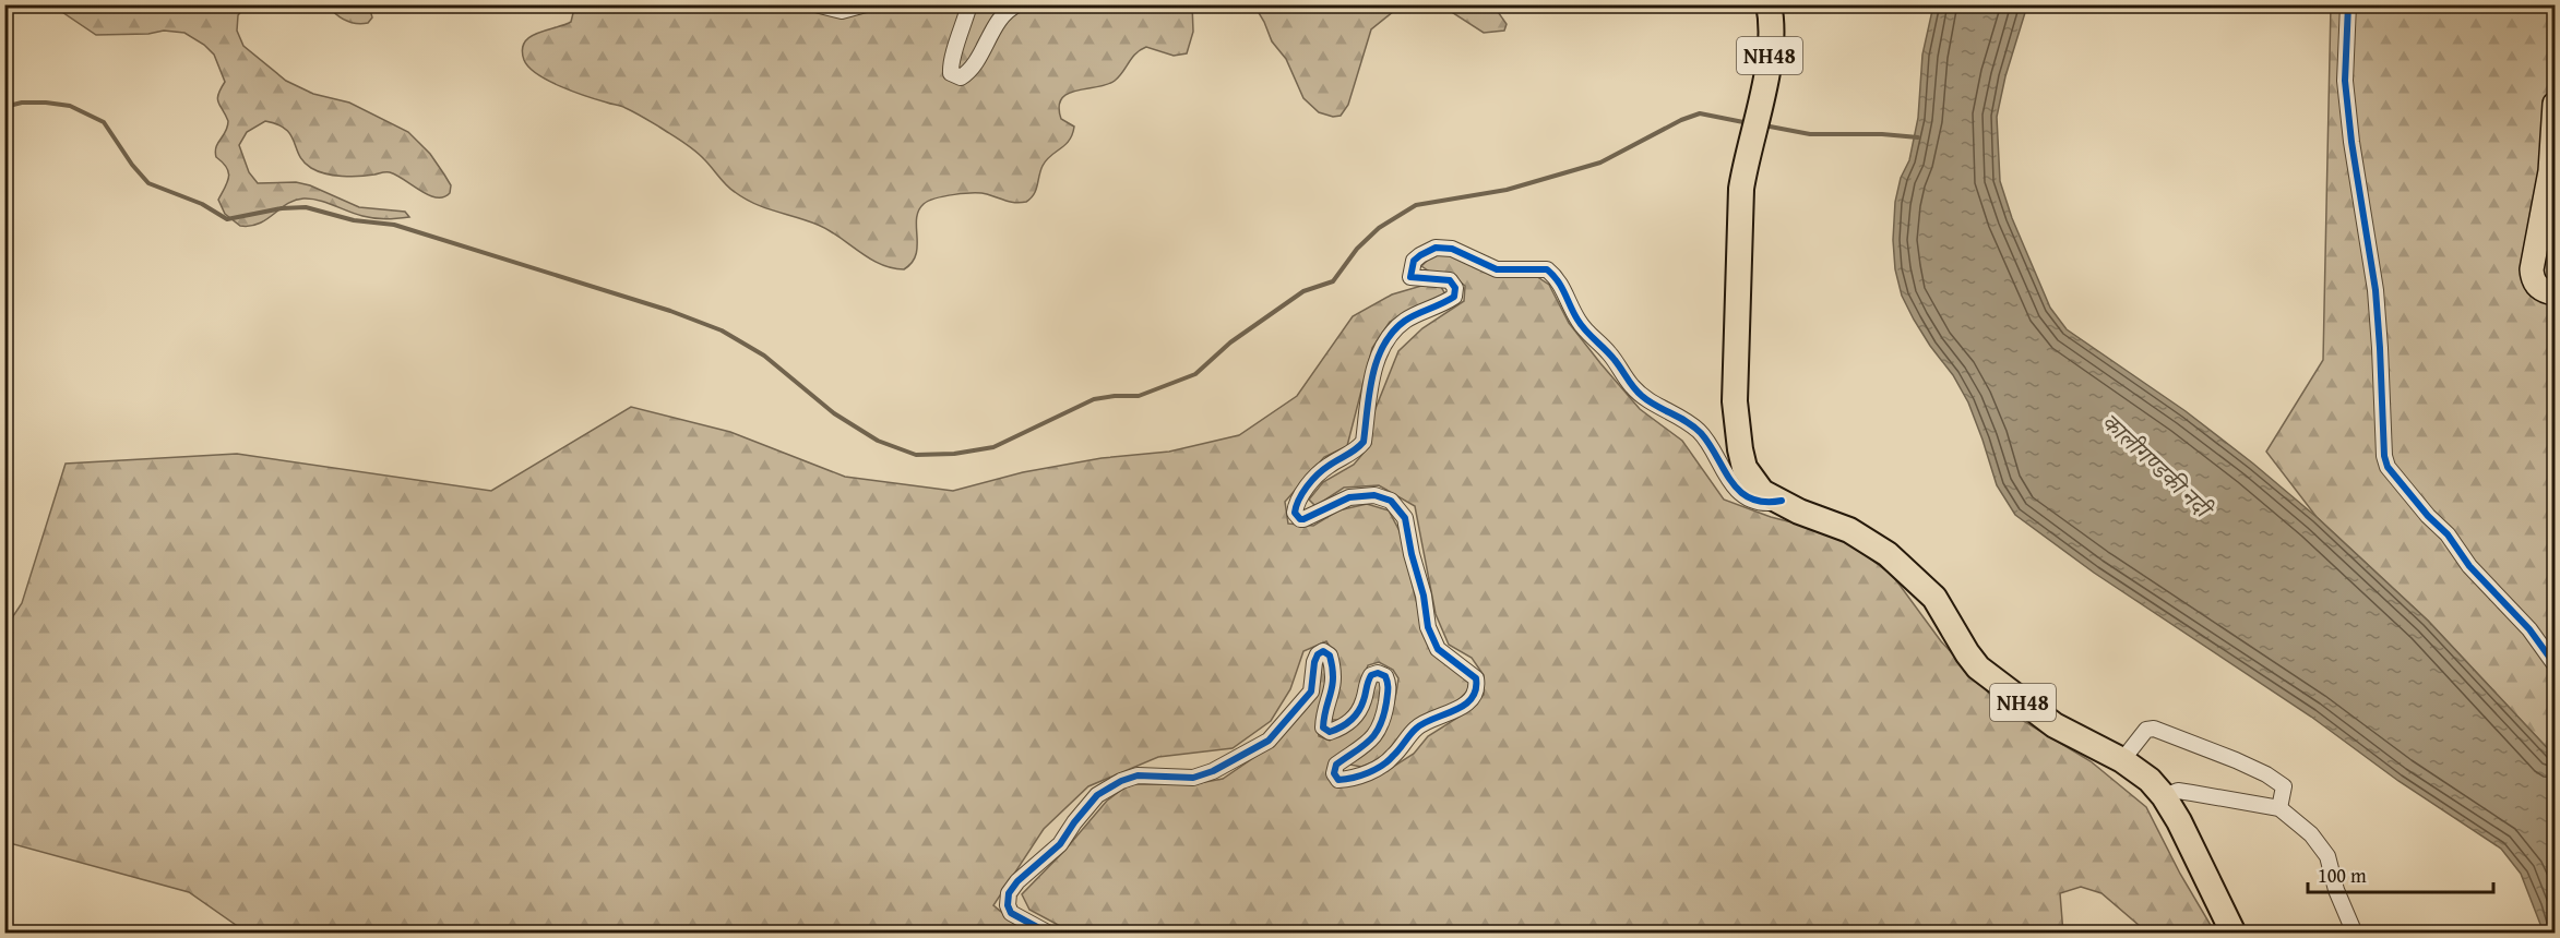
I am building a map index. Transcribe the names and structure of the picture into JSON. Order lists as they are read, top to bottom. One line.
{"streets":{"highway":["NH48"]},"water":["कालीगण्डकी नदी"],"scale_bar":"100 m"}
